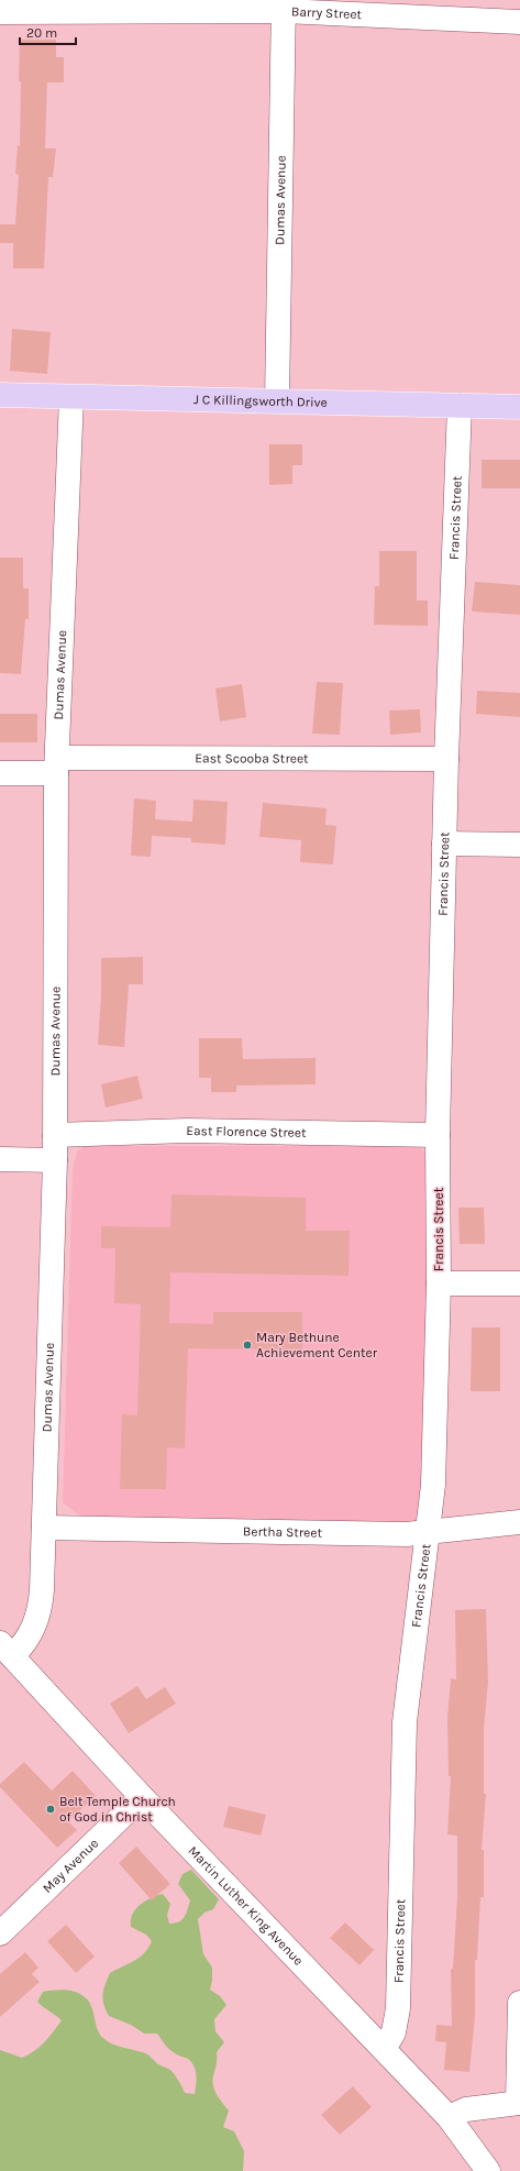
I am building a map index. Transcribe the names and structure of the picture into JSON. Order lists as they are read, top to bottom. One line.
{"streets":{"main road":["J C Killingsworth Drive"],"street":["Barry Street","Dumas Avenue","Francis Street","East Scooba Street","East Florence Street","Bertha Street","May Avenue","Martin Luther King Avenue"]},"crossings":[["Barry Street","Dumas Avenue"],["Dumas Avenue","J C Killingsworth Drive"],["Dumas Avenue","East Scooba Street"],["Dumas Avenue","East Florence Street"],["Dumas Avenue","Bertha Street"],["Dumas Avenue","Martin Luther King Avenue"],["J C Killingsworth Drive","Francis Street"],["Francis Street","East Scooba Street"],["Francis Street","East Florence Street"],["Francis Street","Bertha Street"],["Francis Street","Martin Luther King Avenue"],["May Avenue","Martin Luther King Avenue"]],"places":["Mary Bethune Achievement Center","Belt Temple Church of God in Christ"],"scale_bar":"20 m"}
